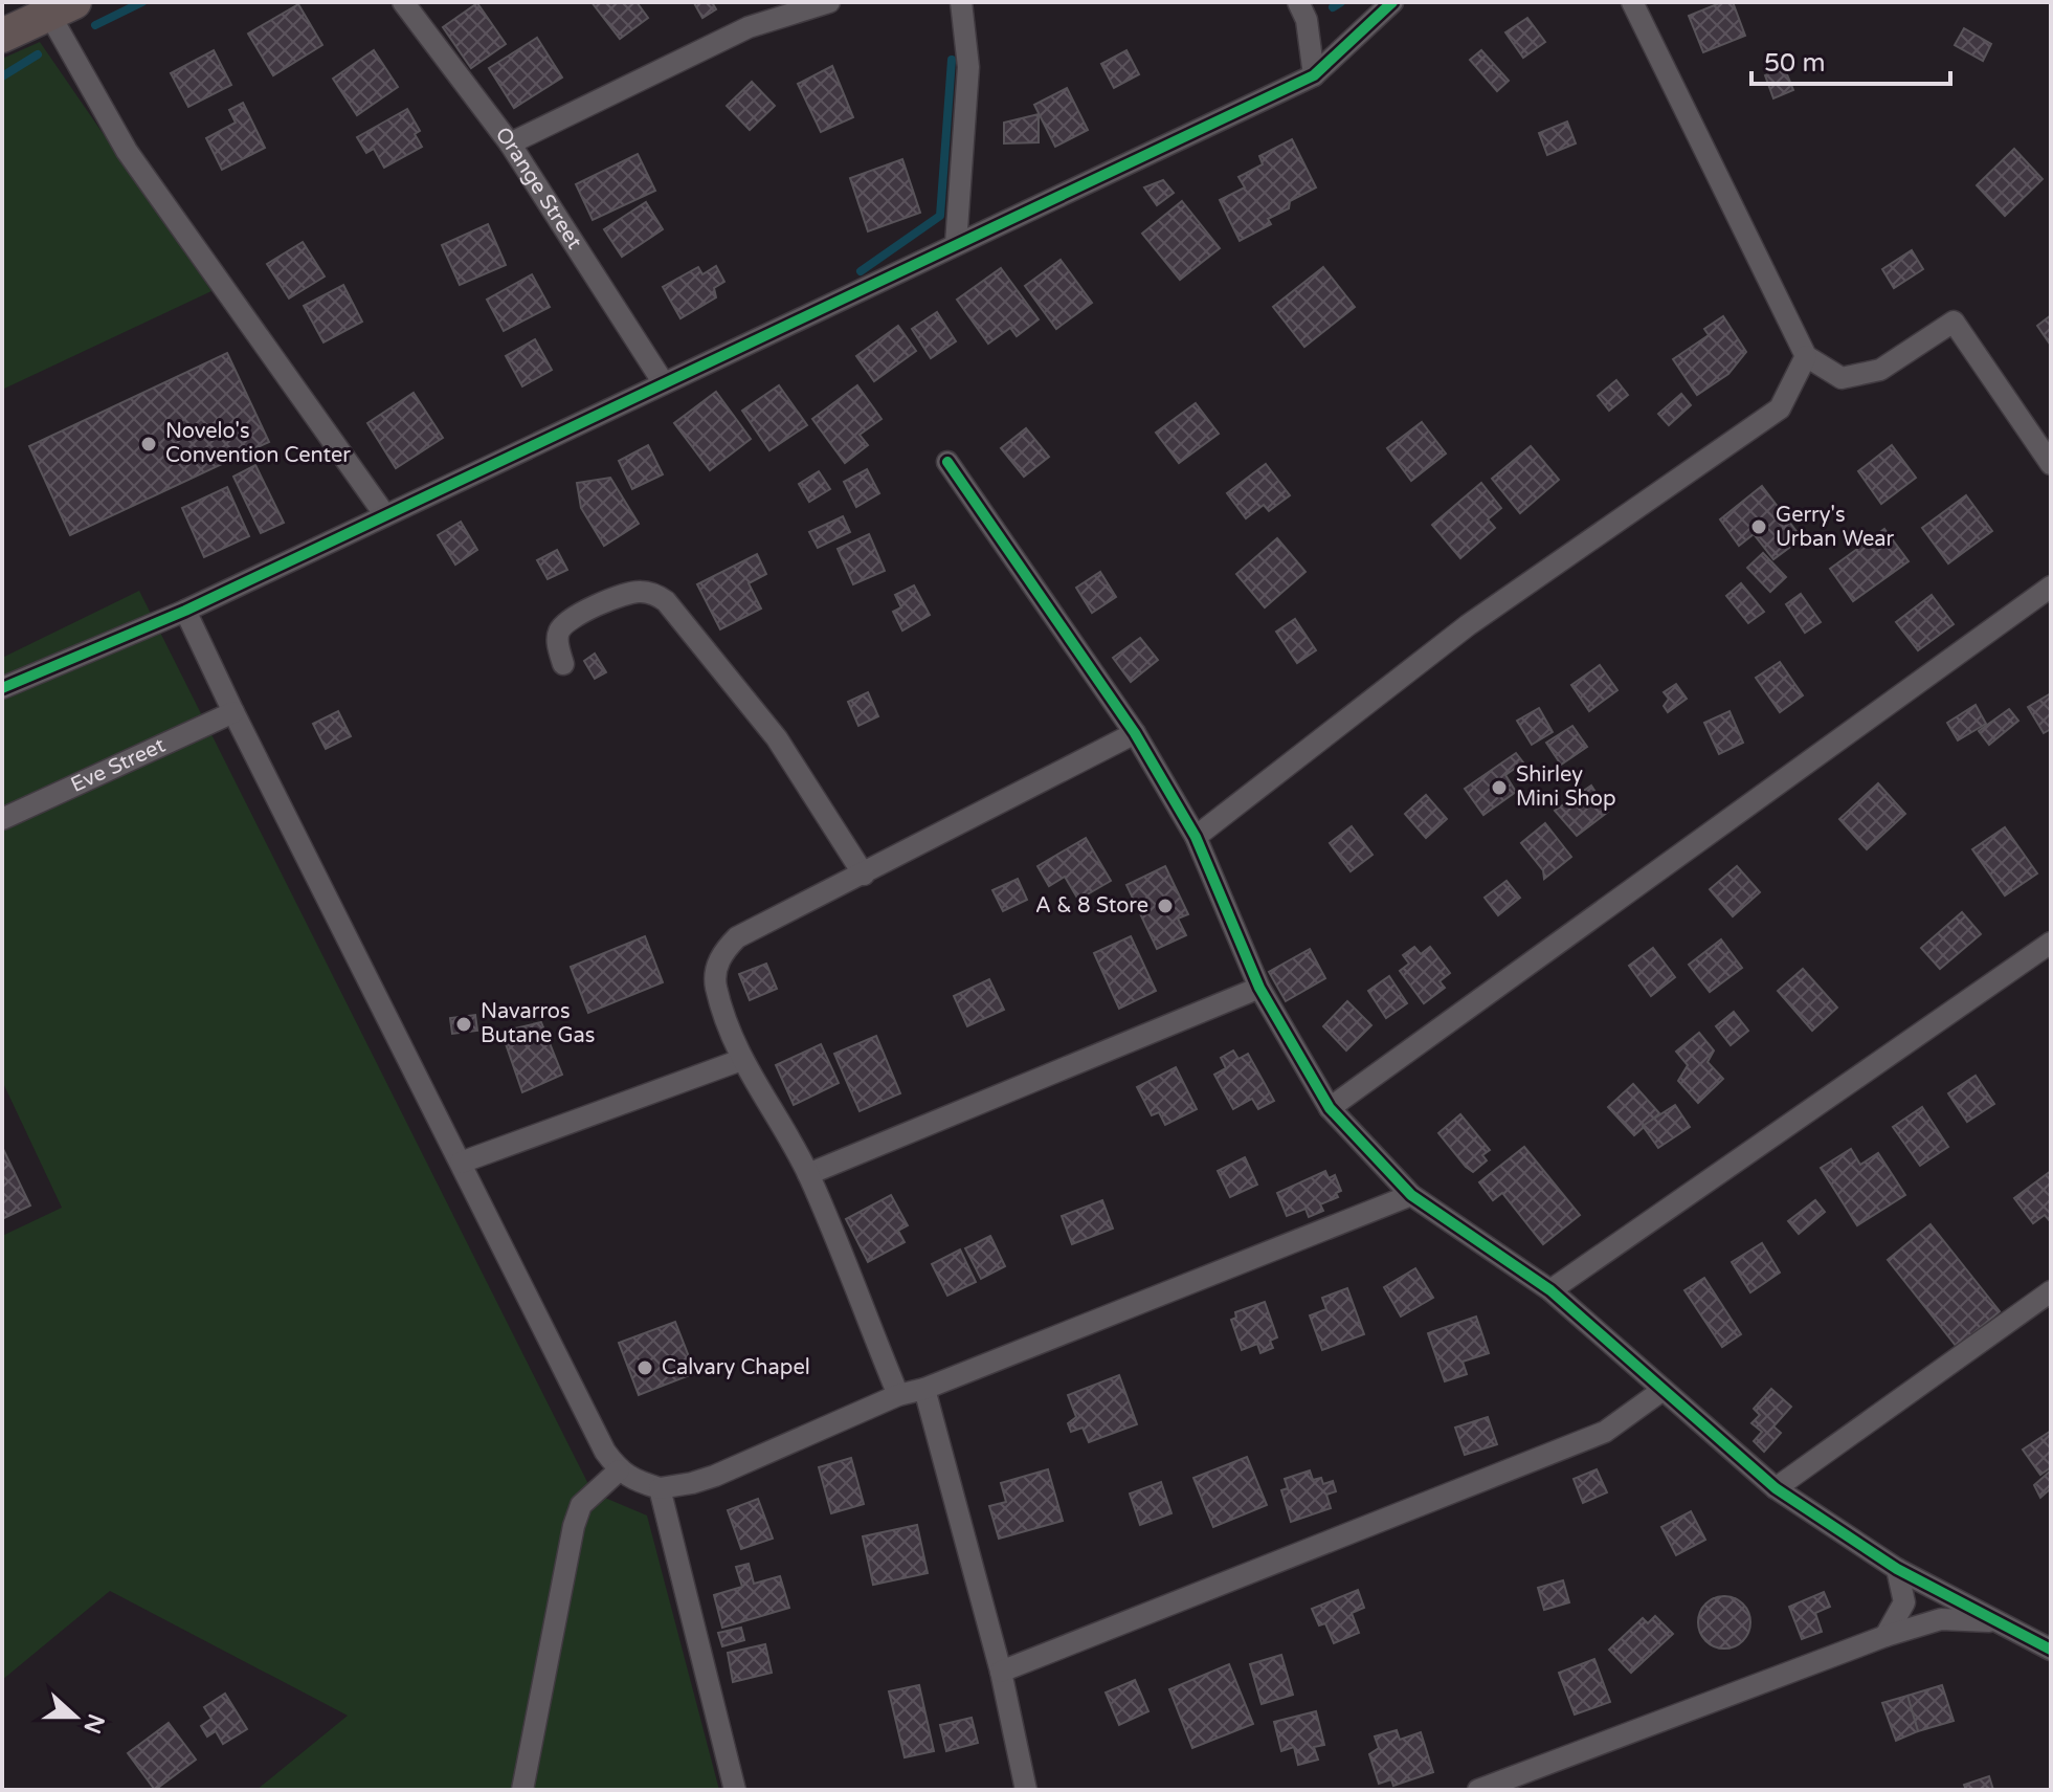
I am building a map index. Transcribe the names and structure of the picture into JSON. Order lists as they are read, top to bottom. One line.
{"streets":{"street":["Orange Street","Eve Street"]},"places":["Novelo's Convention Center","Gerry's Urban Wear","Shirley Mini Shop","A & 8 Store","Navarros Butane Gas","Calvary Chapel"],"scale_bar":"50 m","north":"right"}
